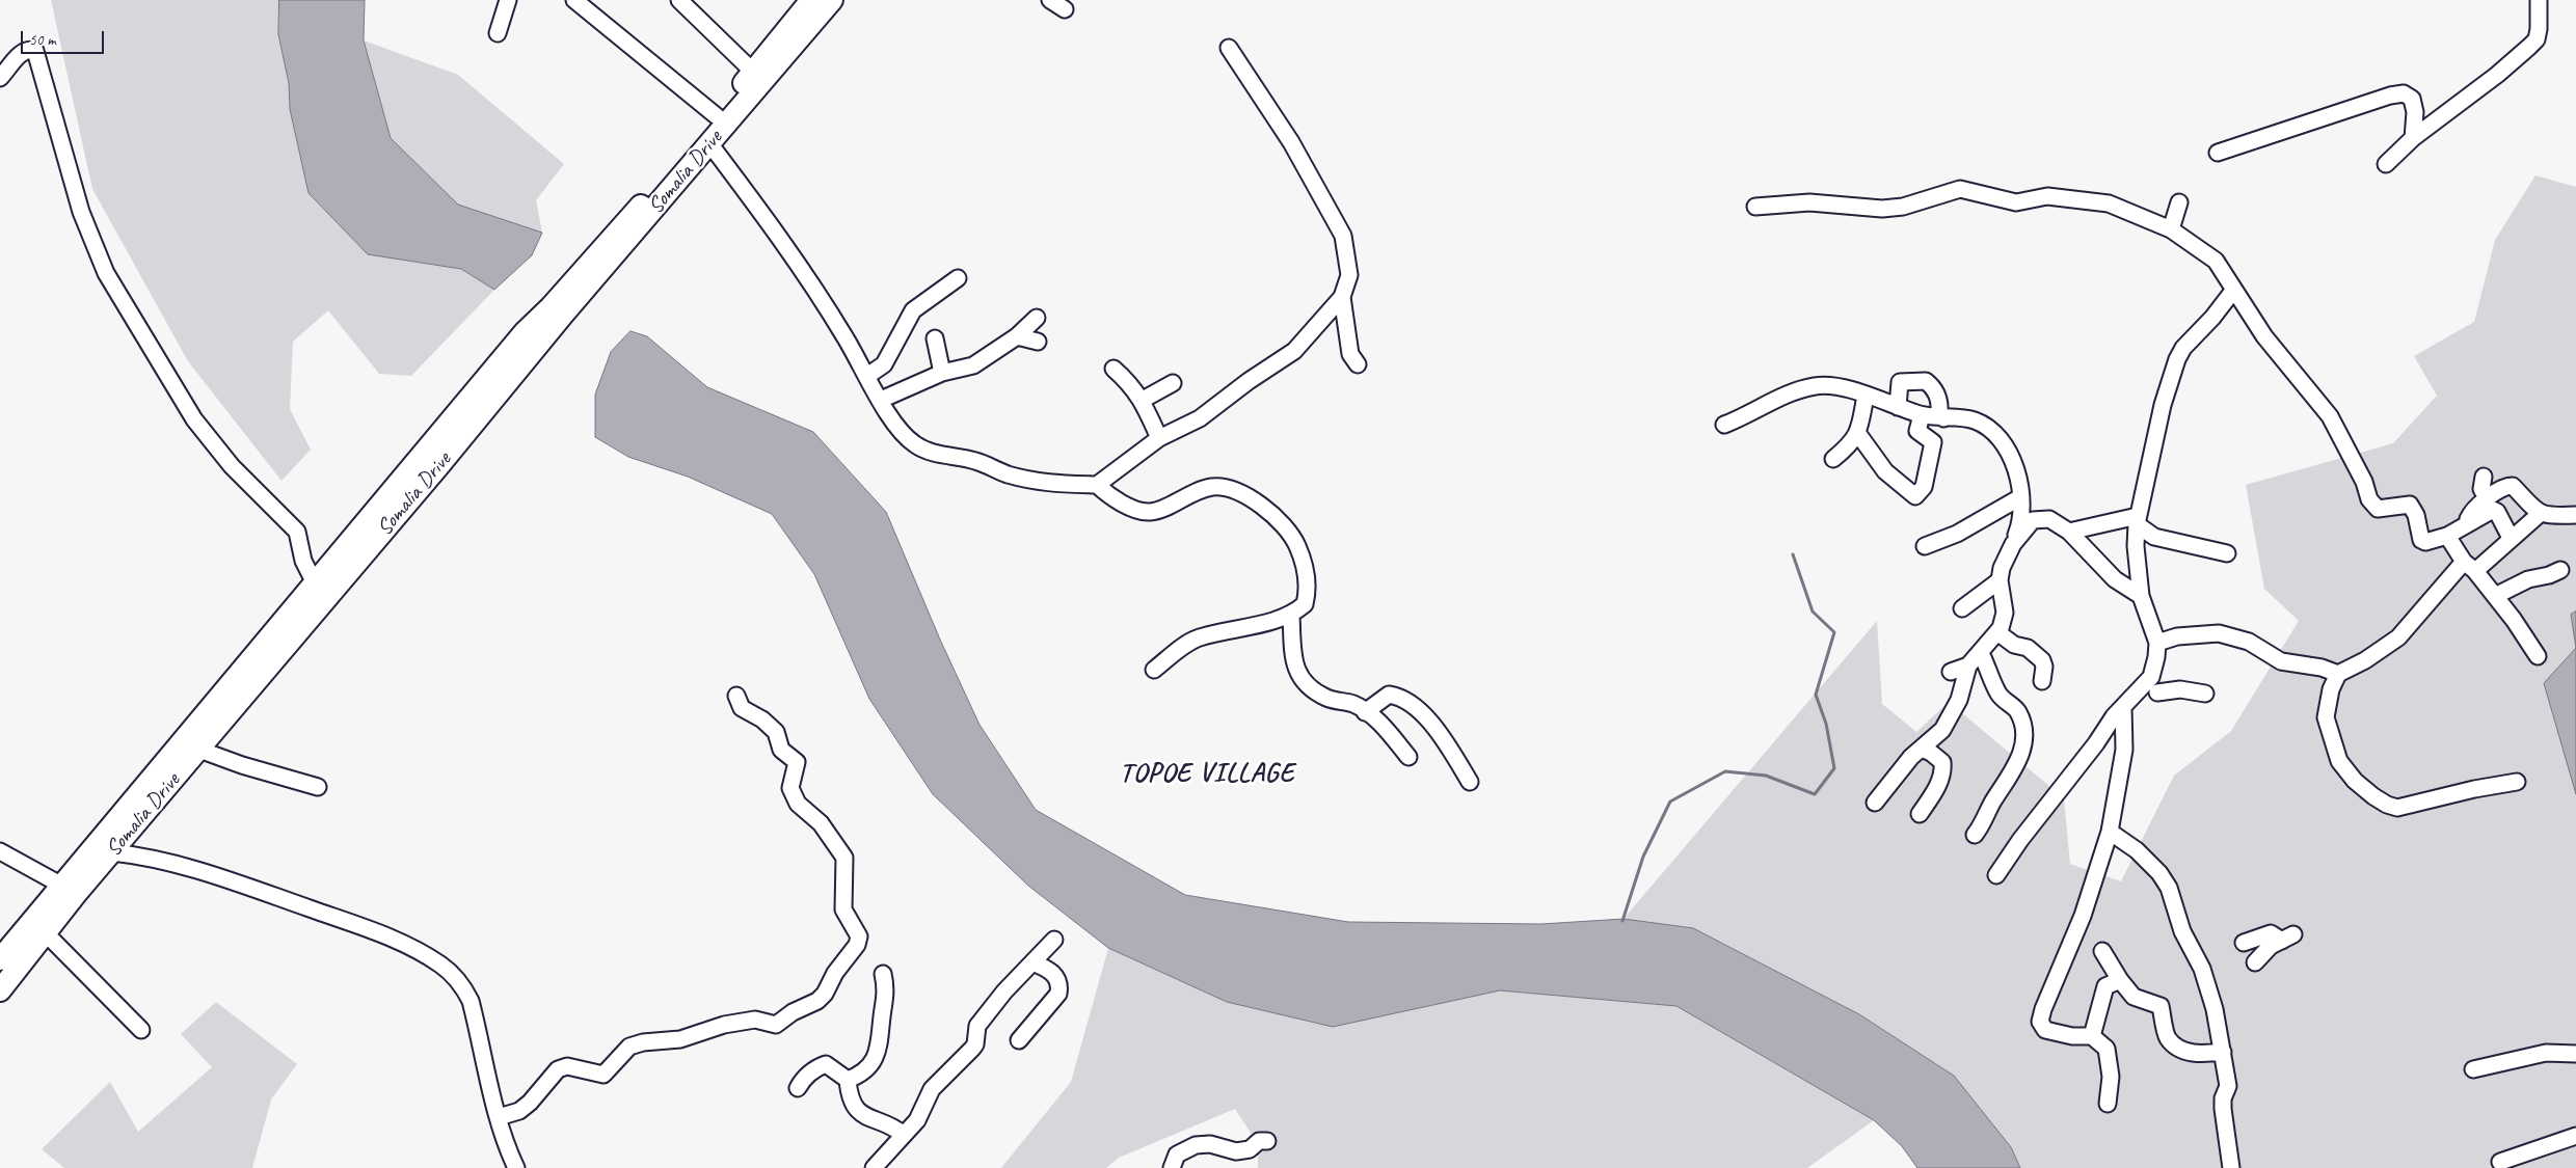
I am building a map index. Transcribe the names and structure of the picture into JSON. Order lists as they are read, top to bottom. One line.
{"streets":{"main road":["Somalia Drive"]},"districts":["TOPOE VILLAGE"],"scale_bar":"50 m"}
